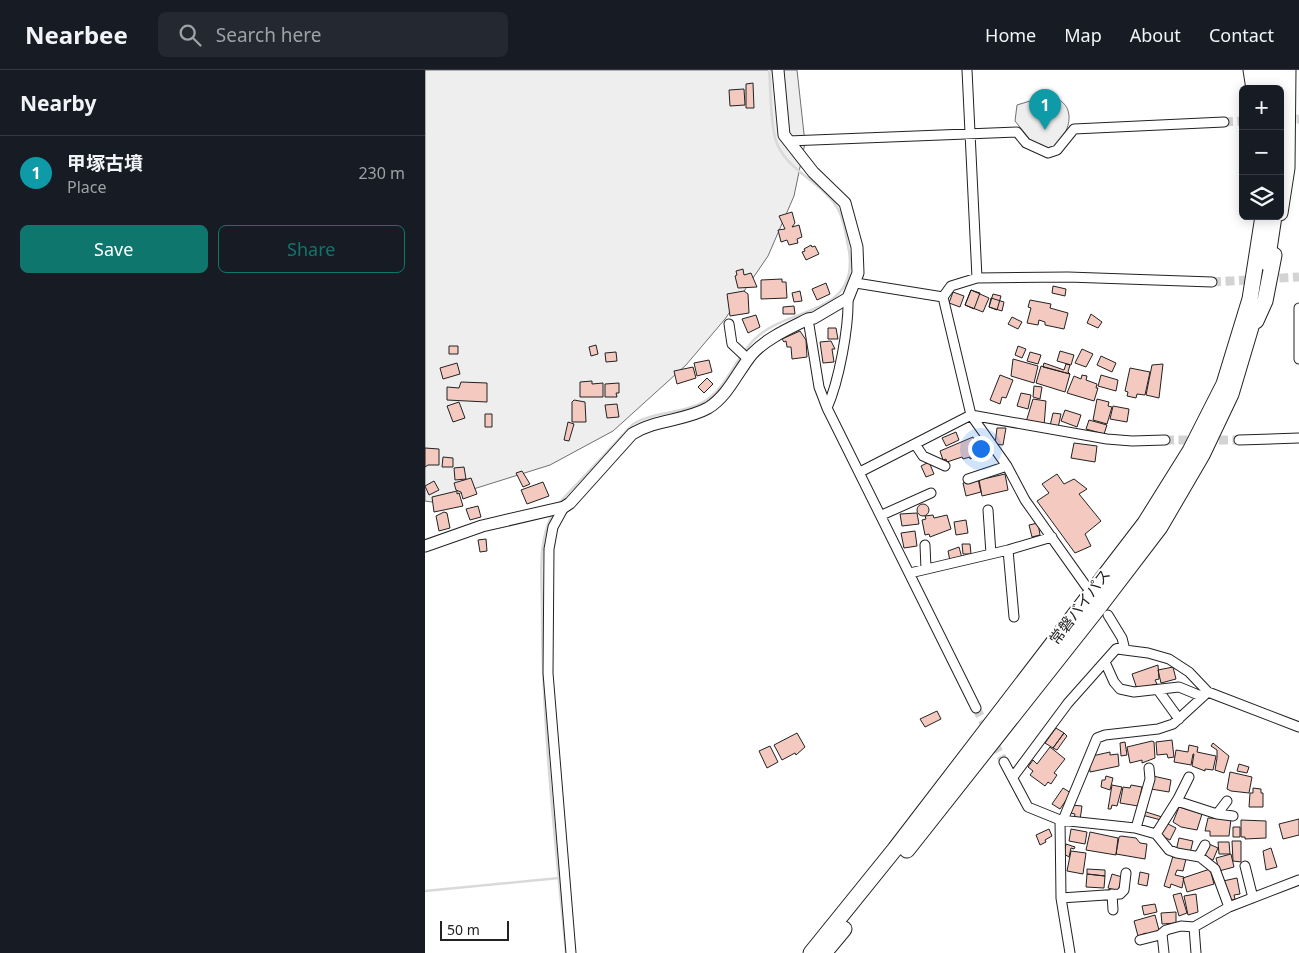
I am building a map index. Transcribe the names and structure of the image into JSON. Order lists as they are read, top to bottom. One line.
{"streets":{"highway":["常磐バイパス"]},"scale_bar":"50 m","page":{"header":"Nearbee","search":"Search here","nav":["Home","Map","About","Contact"],"heading":"Nearby","map_buttons":["+","−"],"pins":"1","list":[{"mark":"1","name":"甲塚古墳","note":"Place","value":"230 m"}],"buttons":["Save","Share"],"scale":"50 m"}}
